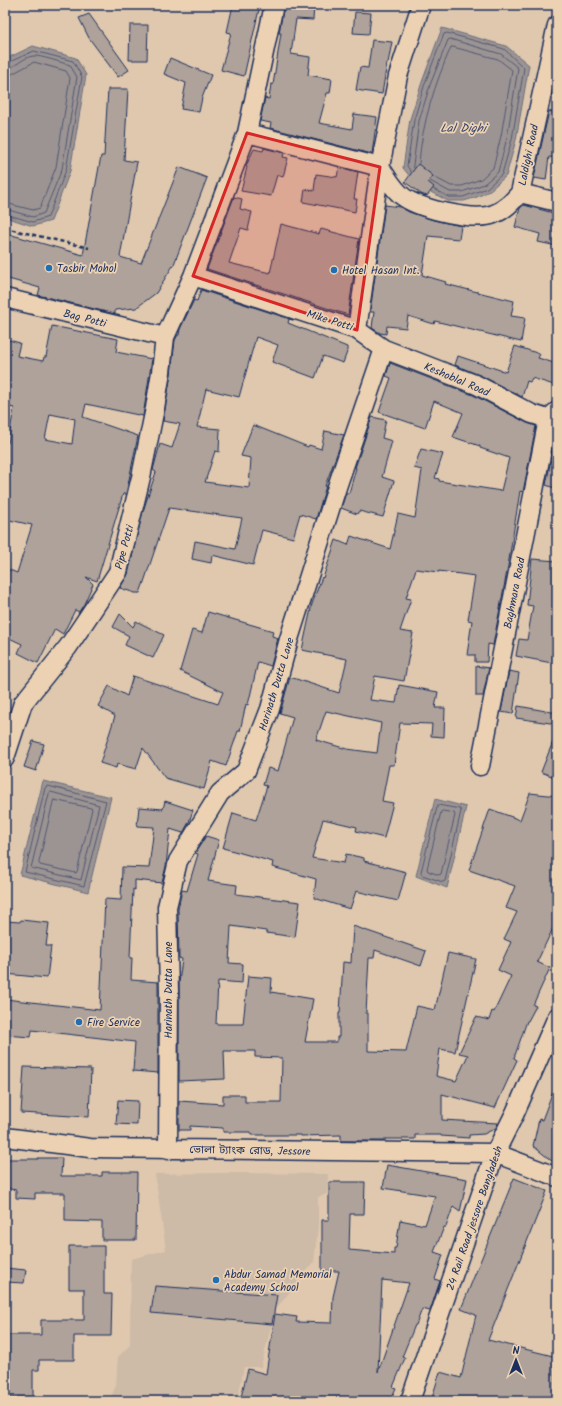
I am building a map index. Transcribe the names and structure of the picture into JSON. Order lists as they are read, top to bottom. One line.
{"streets":{"street":["Laldighi Road","Bag Potti","Mike Potti","Keshoblal Road","Pipe Potti","Baghmara Road","Harinath Dutta Lane","ভোলা ট্যাংক রোড, Jessore","24 Rail Road jessore Bangladesh"]},"crossings":[["Laldighi Road","Mike Potti"],["Bag Potti","Pipe Potti"],["Mike Potti","Keshoblal Road"],["Mike Potti","Pipe Potti"],["Keshoblal Road","Baghmara Road"],["Keshoblal Road","Harinath Dutta Lane"],["Harinath Dutta Lane","ভোলা ট্যাংক রোড, Jessore"],["ভোলা ট্যাংক রোড, Jessore","24 Rail Road jessore Bangladesh"]],"water":["Lal Dighi"],"places":["Tasbir Mohol","Hotel Hasan Int.","Fire Service","Abdur Samad Memorial Academy School"],"north":"top"}
